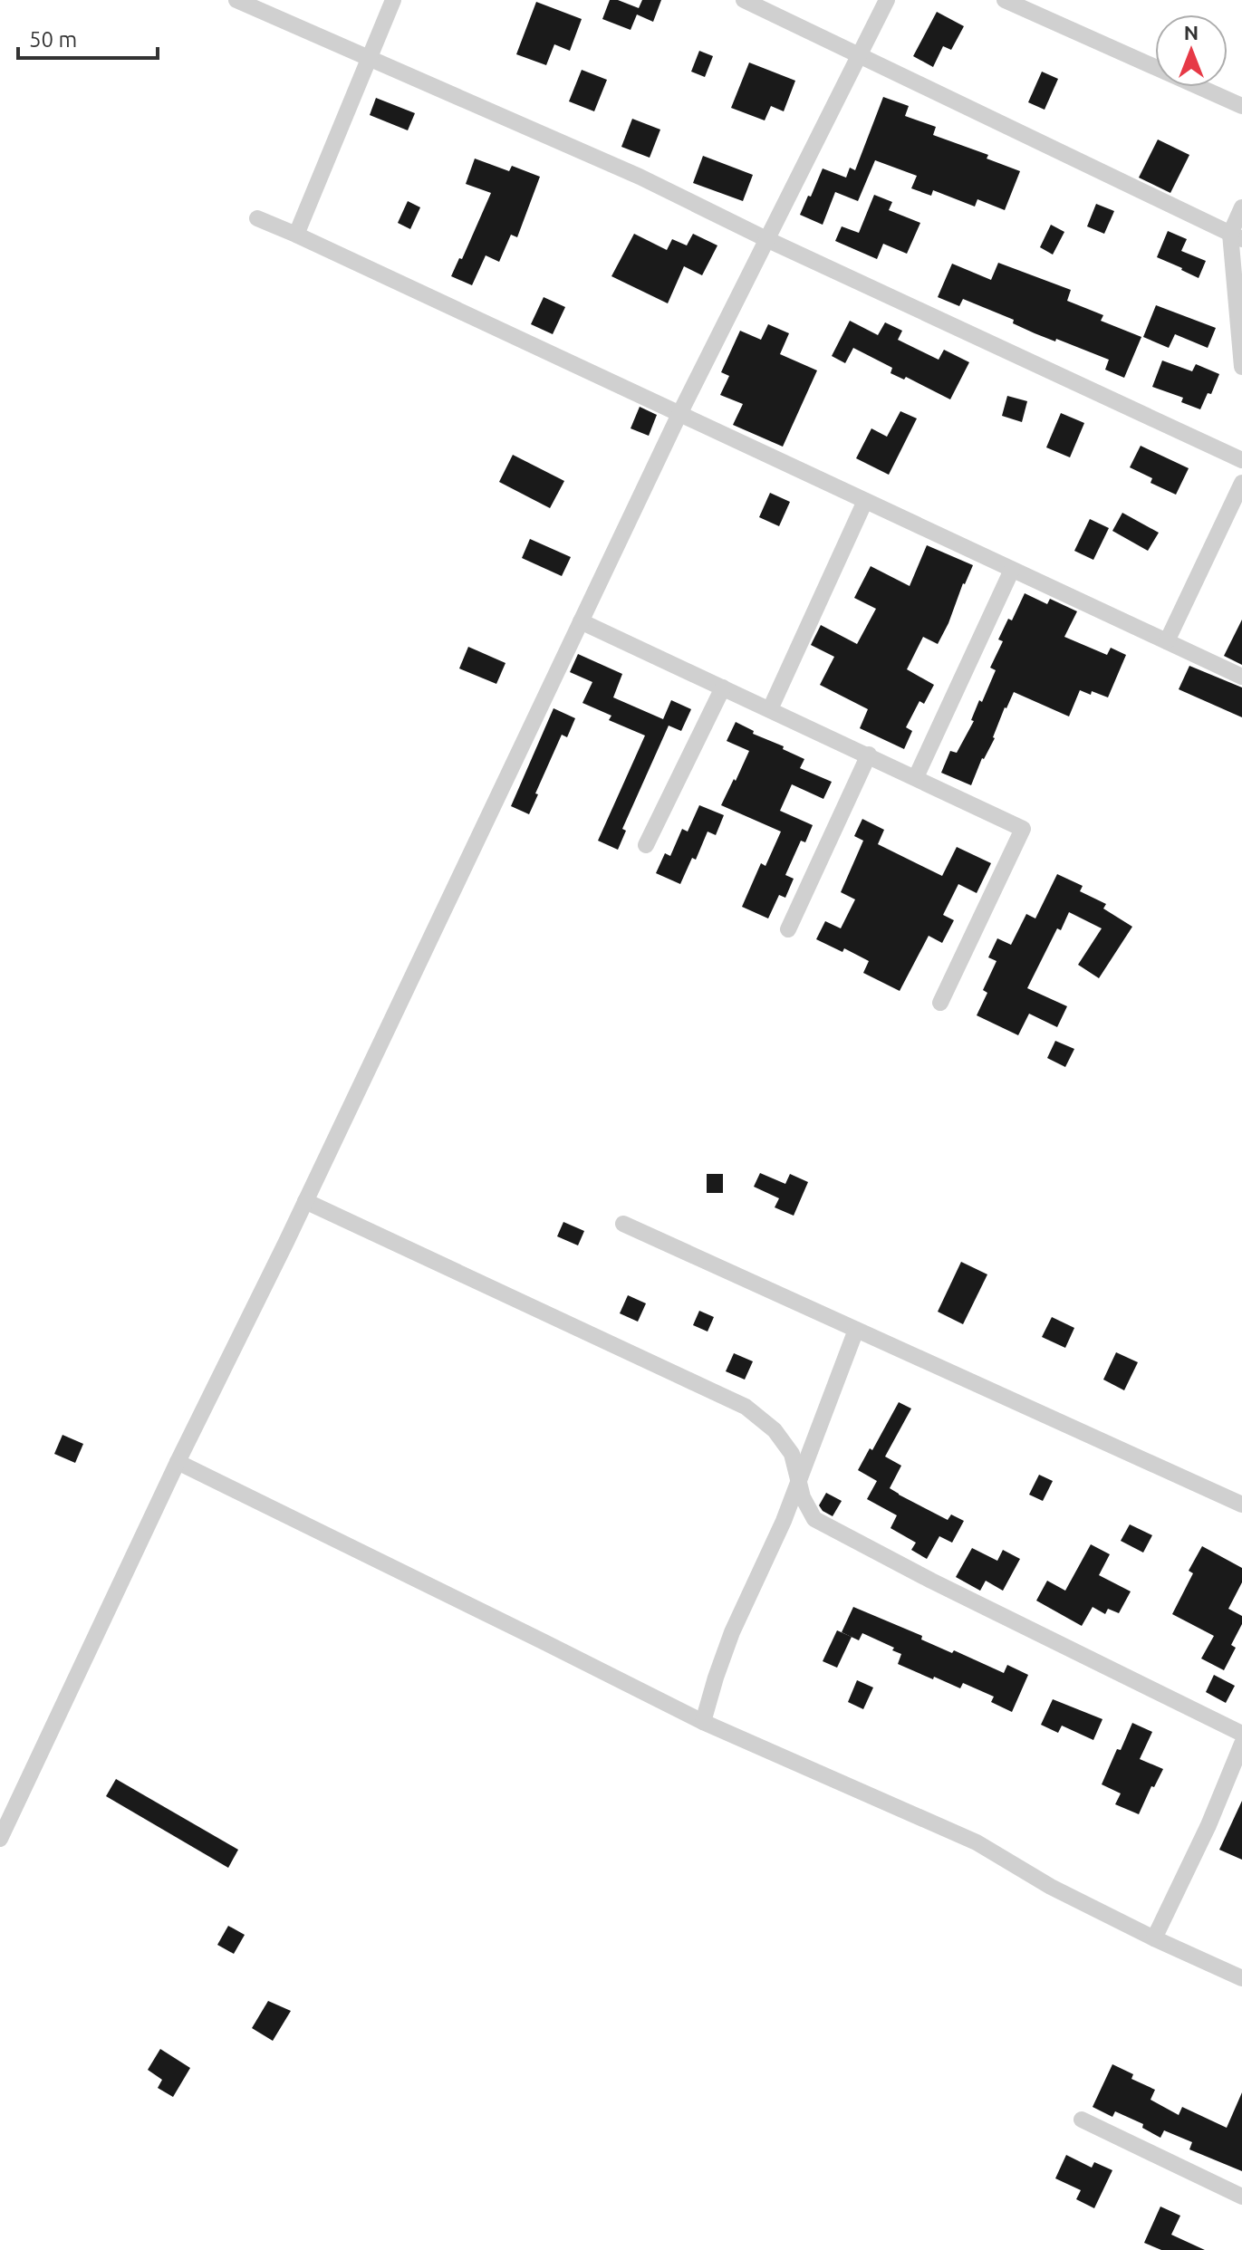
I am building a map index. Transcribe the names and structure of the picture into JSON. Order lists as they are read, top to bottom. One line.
{"scale_bar":"50 m","north":"top"}
